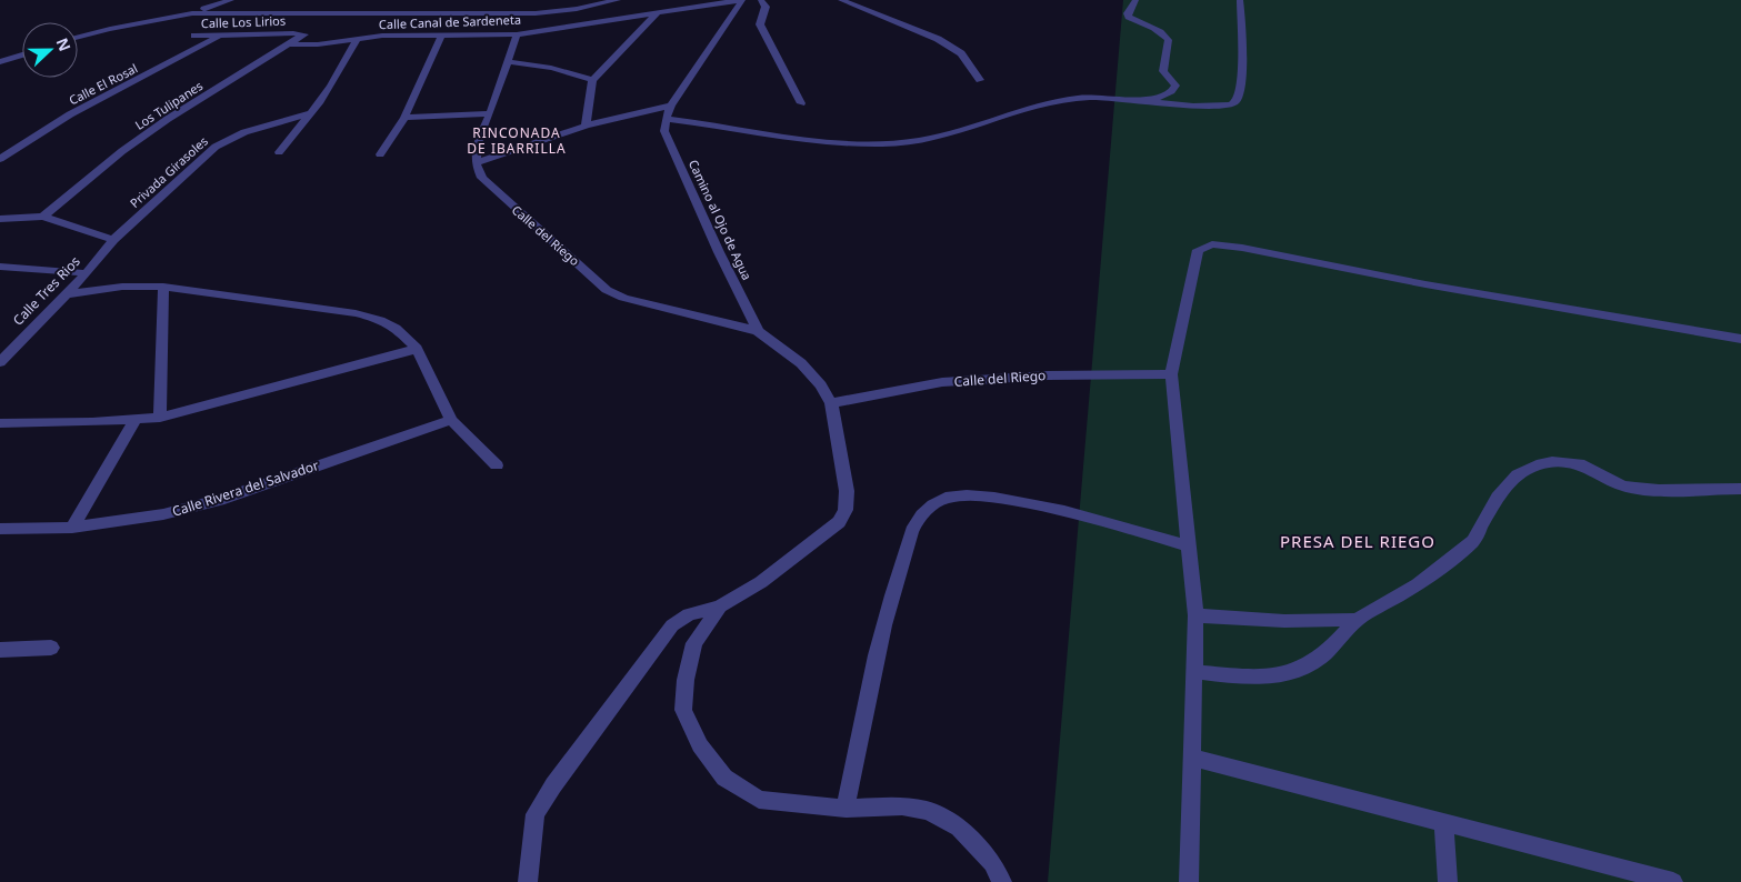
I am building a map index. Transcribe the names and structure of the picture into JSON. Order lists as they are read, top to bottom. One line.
{"streets":{"street":["Calle Los Lirios","Calle Canal de Sardeneta","Calle El Rosal","Los Tulipanes","Privada Girasoles","Camino al Ojo de Agua","Calle del Riego","Calle Tres Rios","Calle Rivera del Salvador"]},"crossings":[["Calle Los Lirios","Calle Canal de Sardeneta"],["Calle Los Lirios","Calle El Rosal"],["Calle Los Lirios","Los Tulipanes"],["Calle Canal de Sardeneta","Los Tulipanes"],["Privada Girasoles","Calle Tres Rios"],["Camino al Ojo de Agua","Calle del Riego"]],"districts":["RINCONADA DE IBARRILLA","PRESA DEL RIEGO"],"north":"right"}
